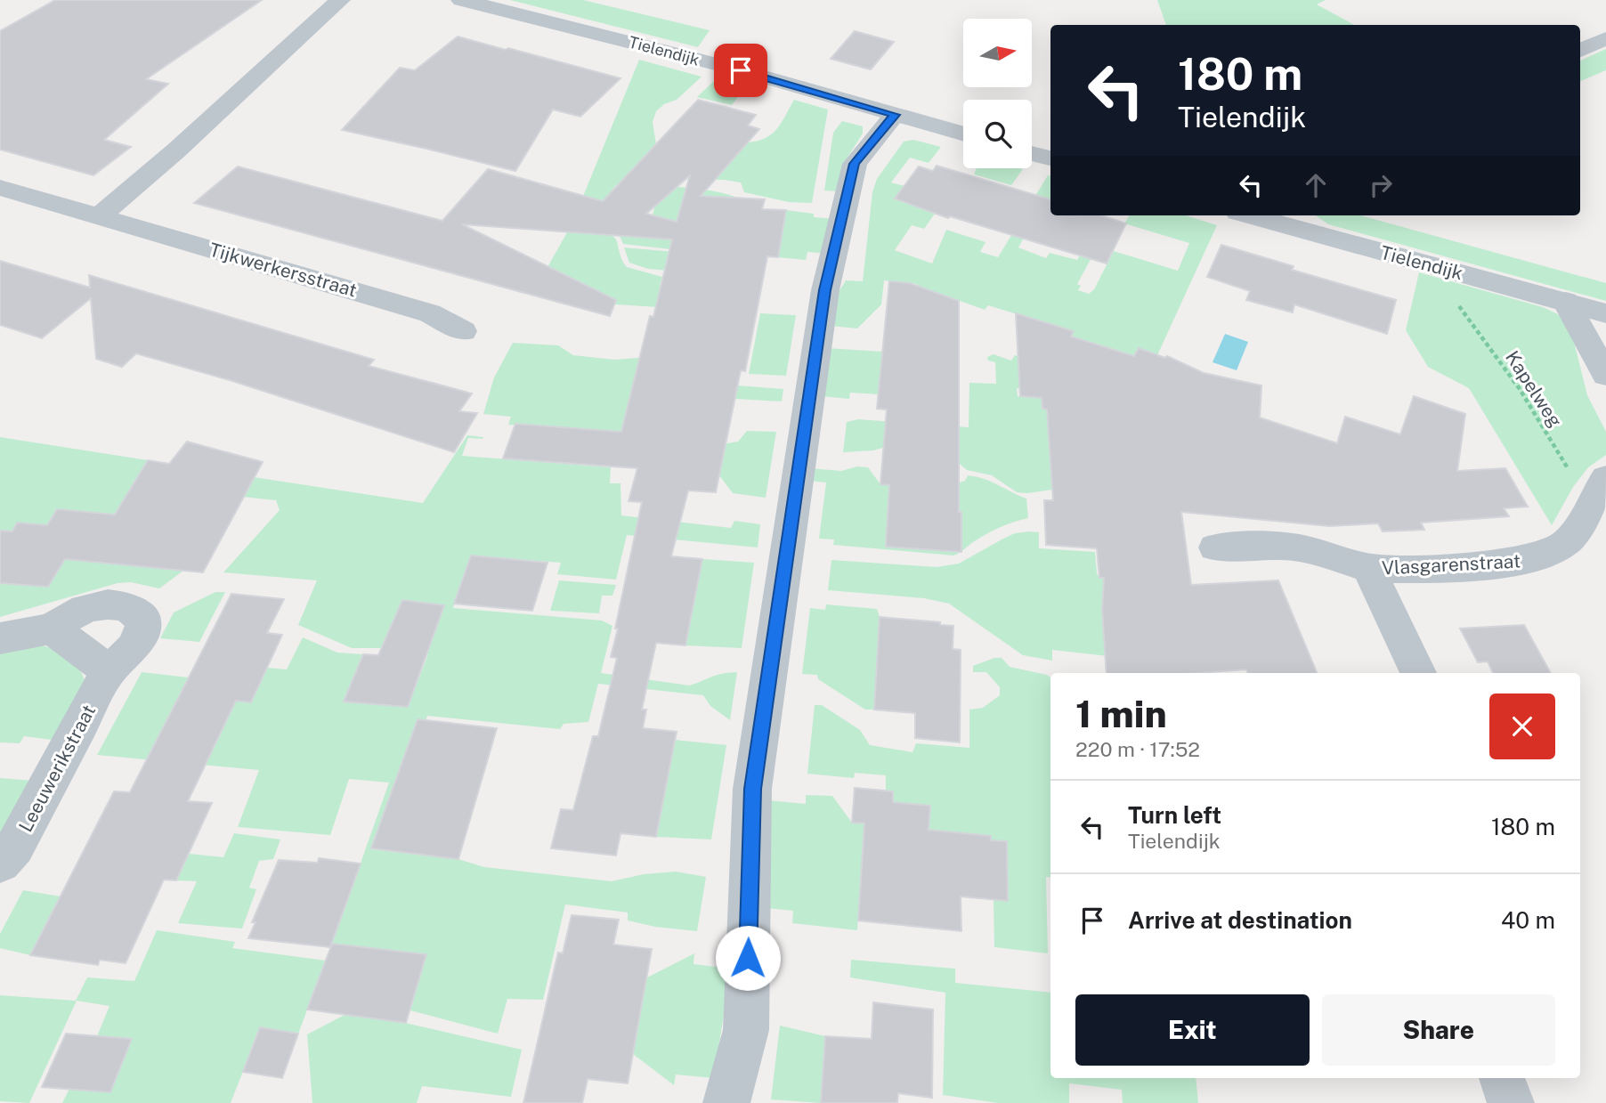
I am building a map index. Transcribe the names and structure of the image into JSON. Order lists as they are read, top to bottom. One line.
{"streets":{"street":["Tielendijk","Tijkwerkersstraat","Vlasgarenstraat","Leeuwerikstraat"],"path":["Kapelweg"]},"crossings":[["Tielendijk","Kapelweg"],["Kapelweg","Vlasgarenstraat"]],"north":"right","page":{"turn":["180 m","Tielendijk"],"heading":["1 min","220 m · 17:52"],"list":[{"name":"Turn left","note":"Tielendijk","value":"180 m"},{"name":"Arrive at destination","value":"40 m"}],"buttons":["Exit","Share"]}}
